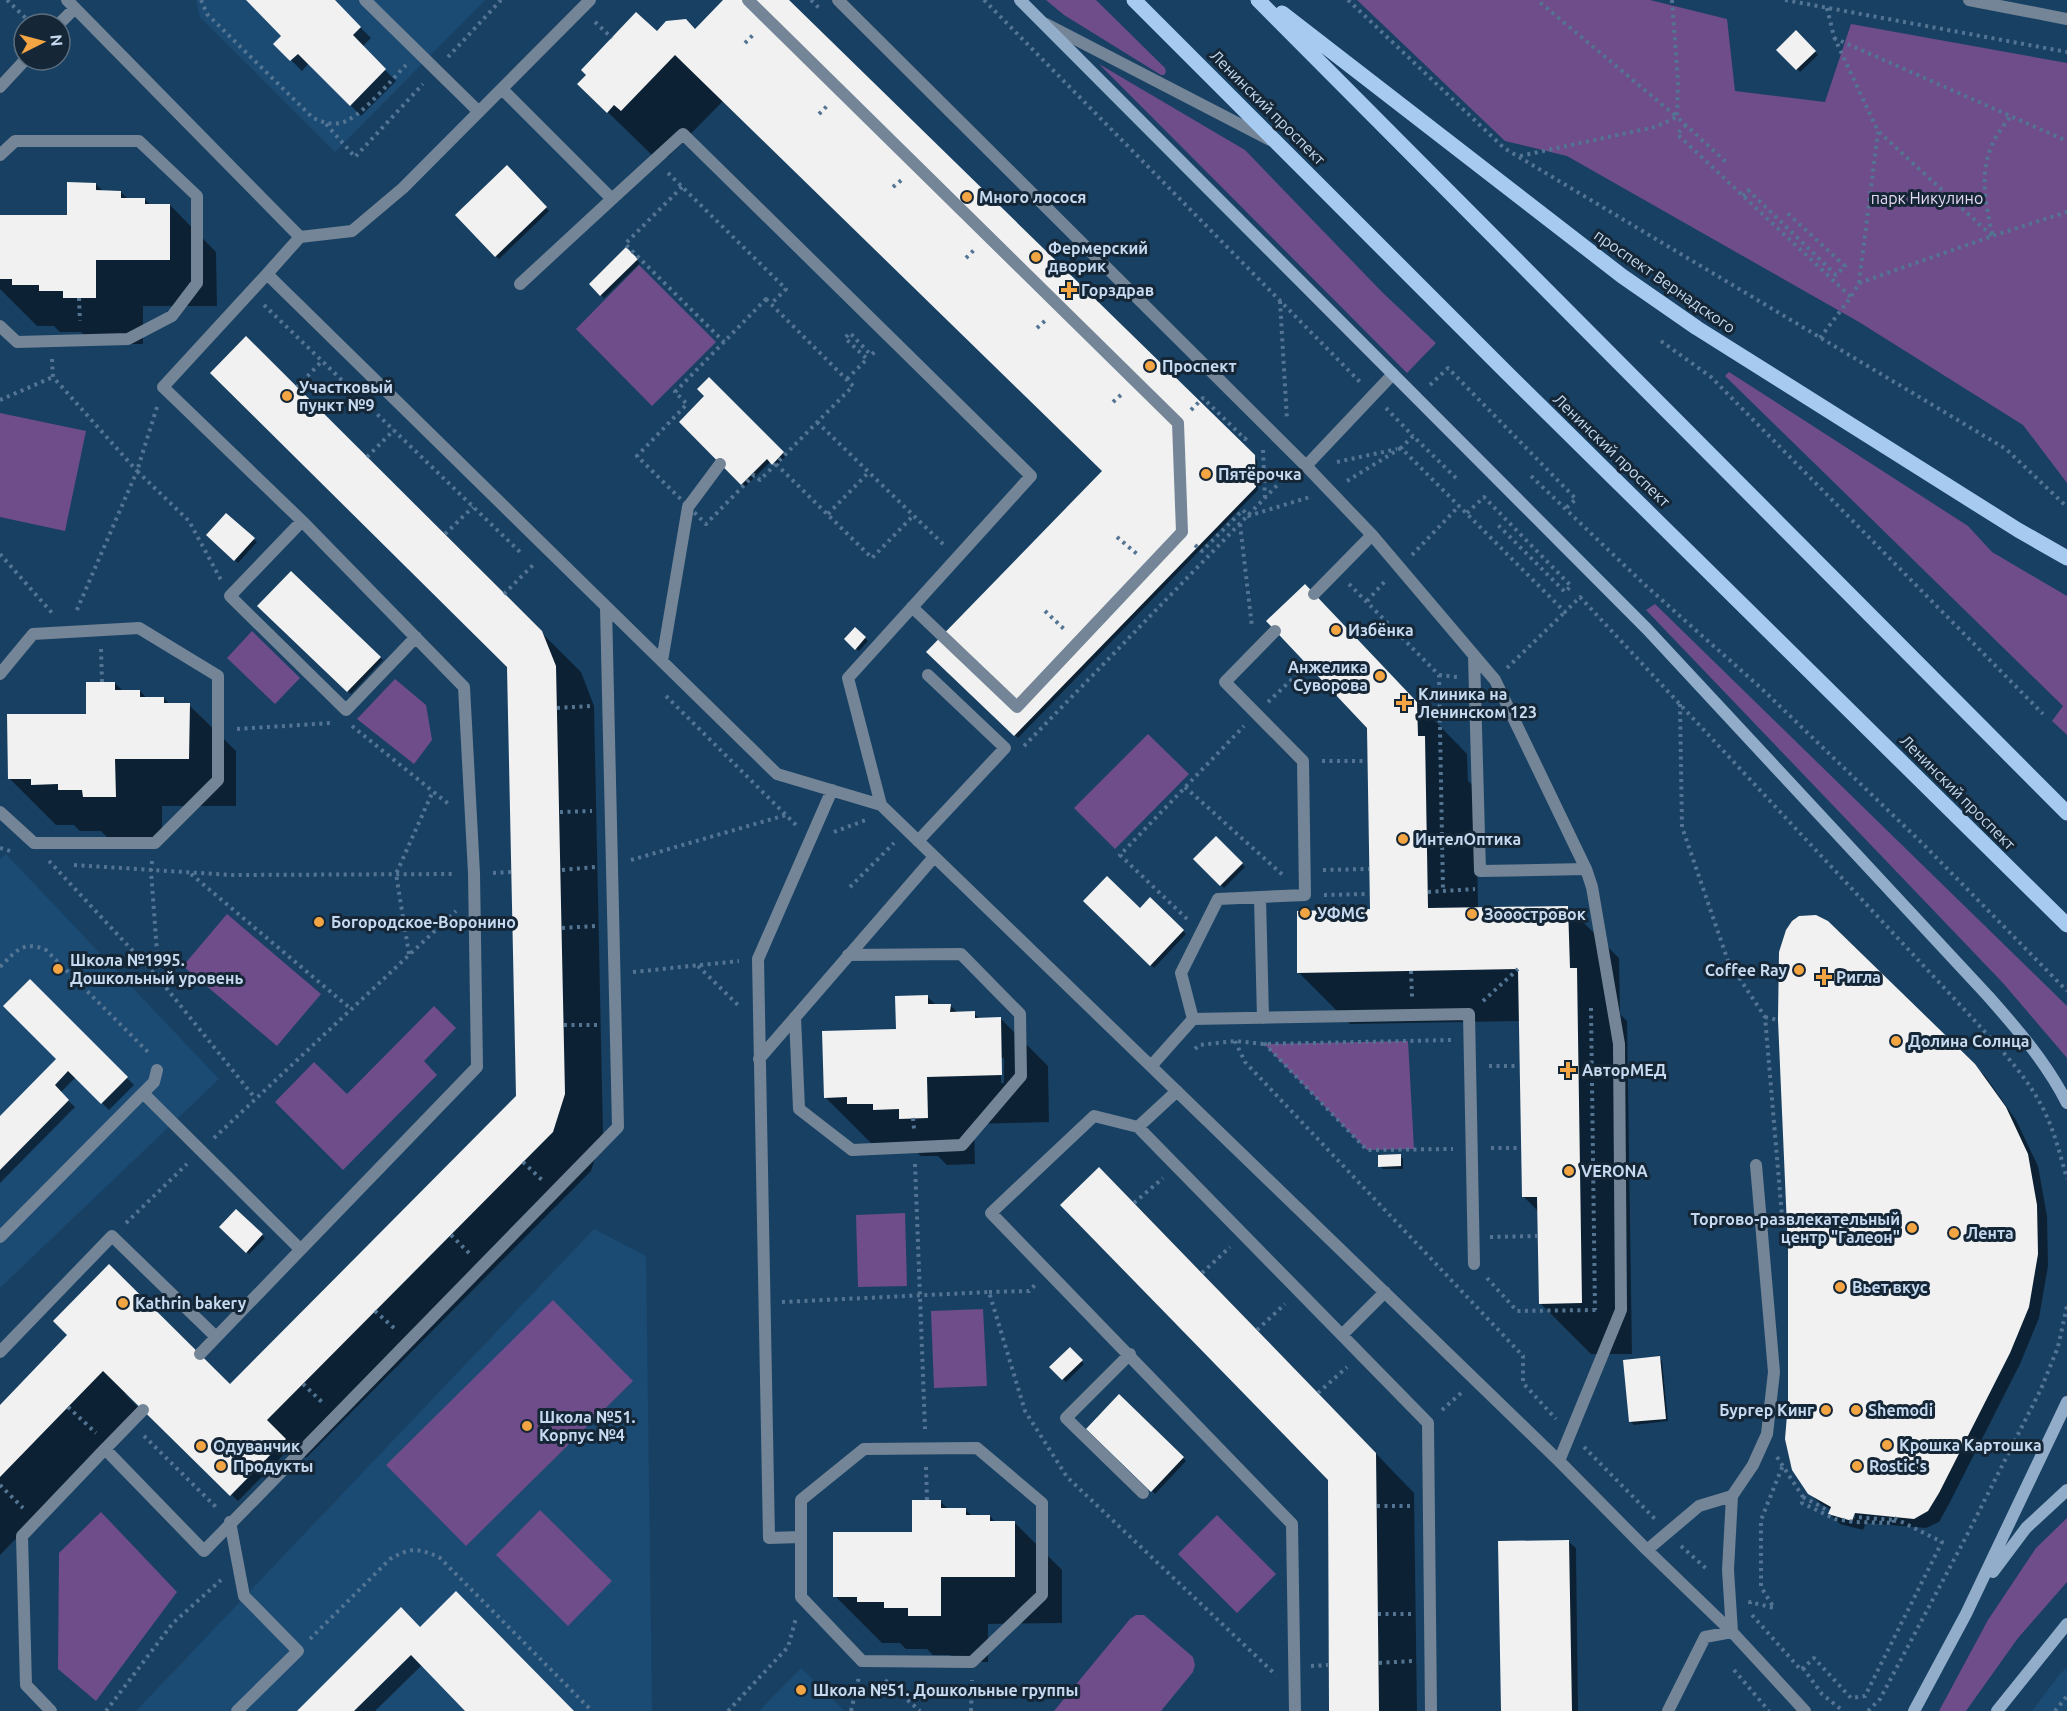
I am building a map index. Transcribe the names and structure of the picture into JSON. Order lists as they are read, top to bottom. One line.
{"streets":{"main road":["Ленинский проспект","проспект Вернадского"]},"parks":["парк Никулино"],"places":{"other":["Много лосося","Фермерский дворик","Проспект","Участковый пункт №9","Пятёрочка","Избёнка","Анжелика Суворова","ИнтелОптика","УФМС","Зооостровок","Богородское-Воронино","Школа №1995. Дошкольный уровень","Coffee Ray","Долина Солнца","VERONA","Торгово-развлекательный центр \"Галеон\"","Лента","Вьет вкус","Kathrin bakery","Бургер Кинг","Shemodi","Школа №51. Корпус №4","Крошка Картошка","Одуванчик","Продукты","Rostic's","Школа №51. Дошкольные группы"],"health":["Горздрав","Клиника на Ленинском 123","Ригла","АвторМЕД"]},"north":"right"}
